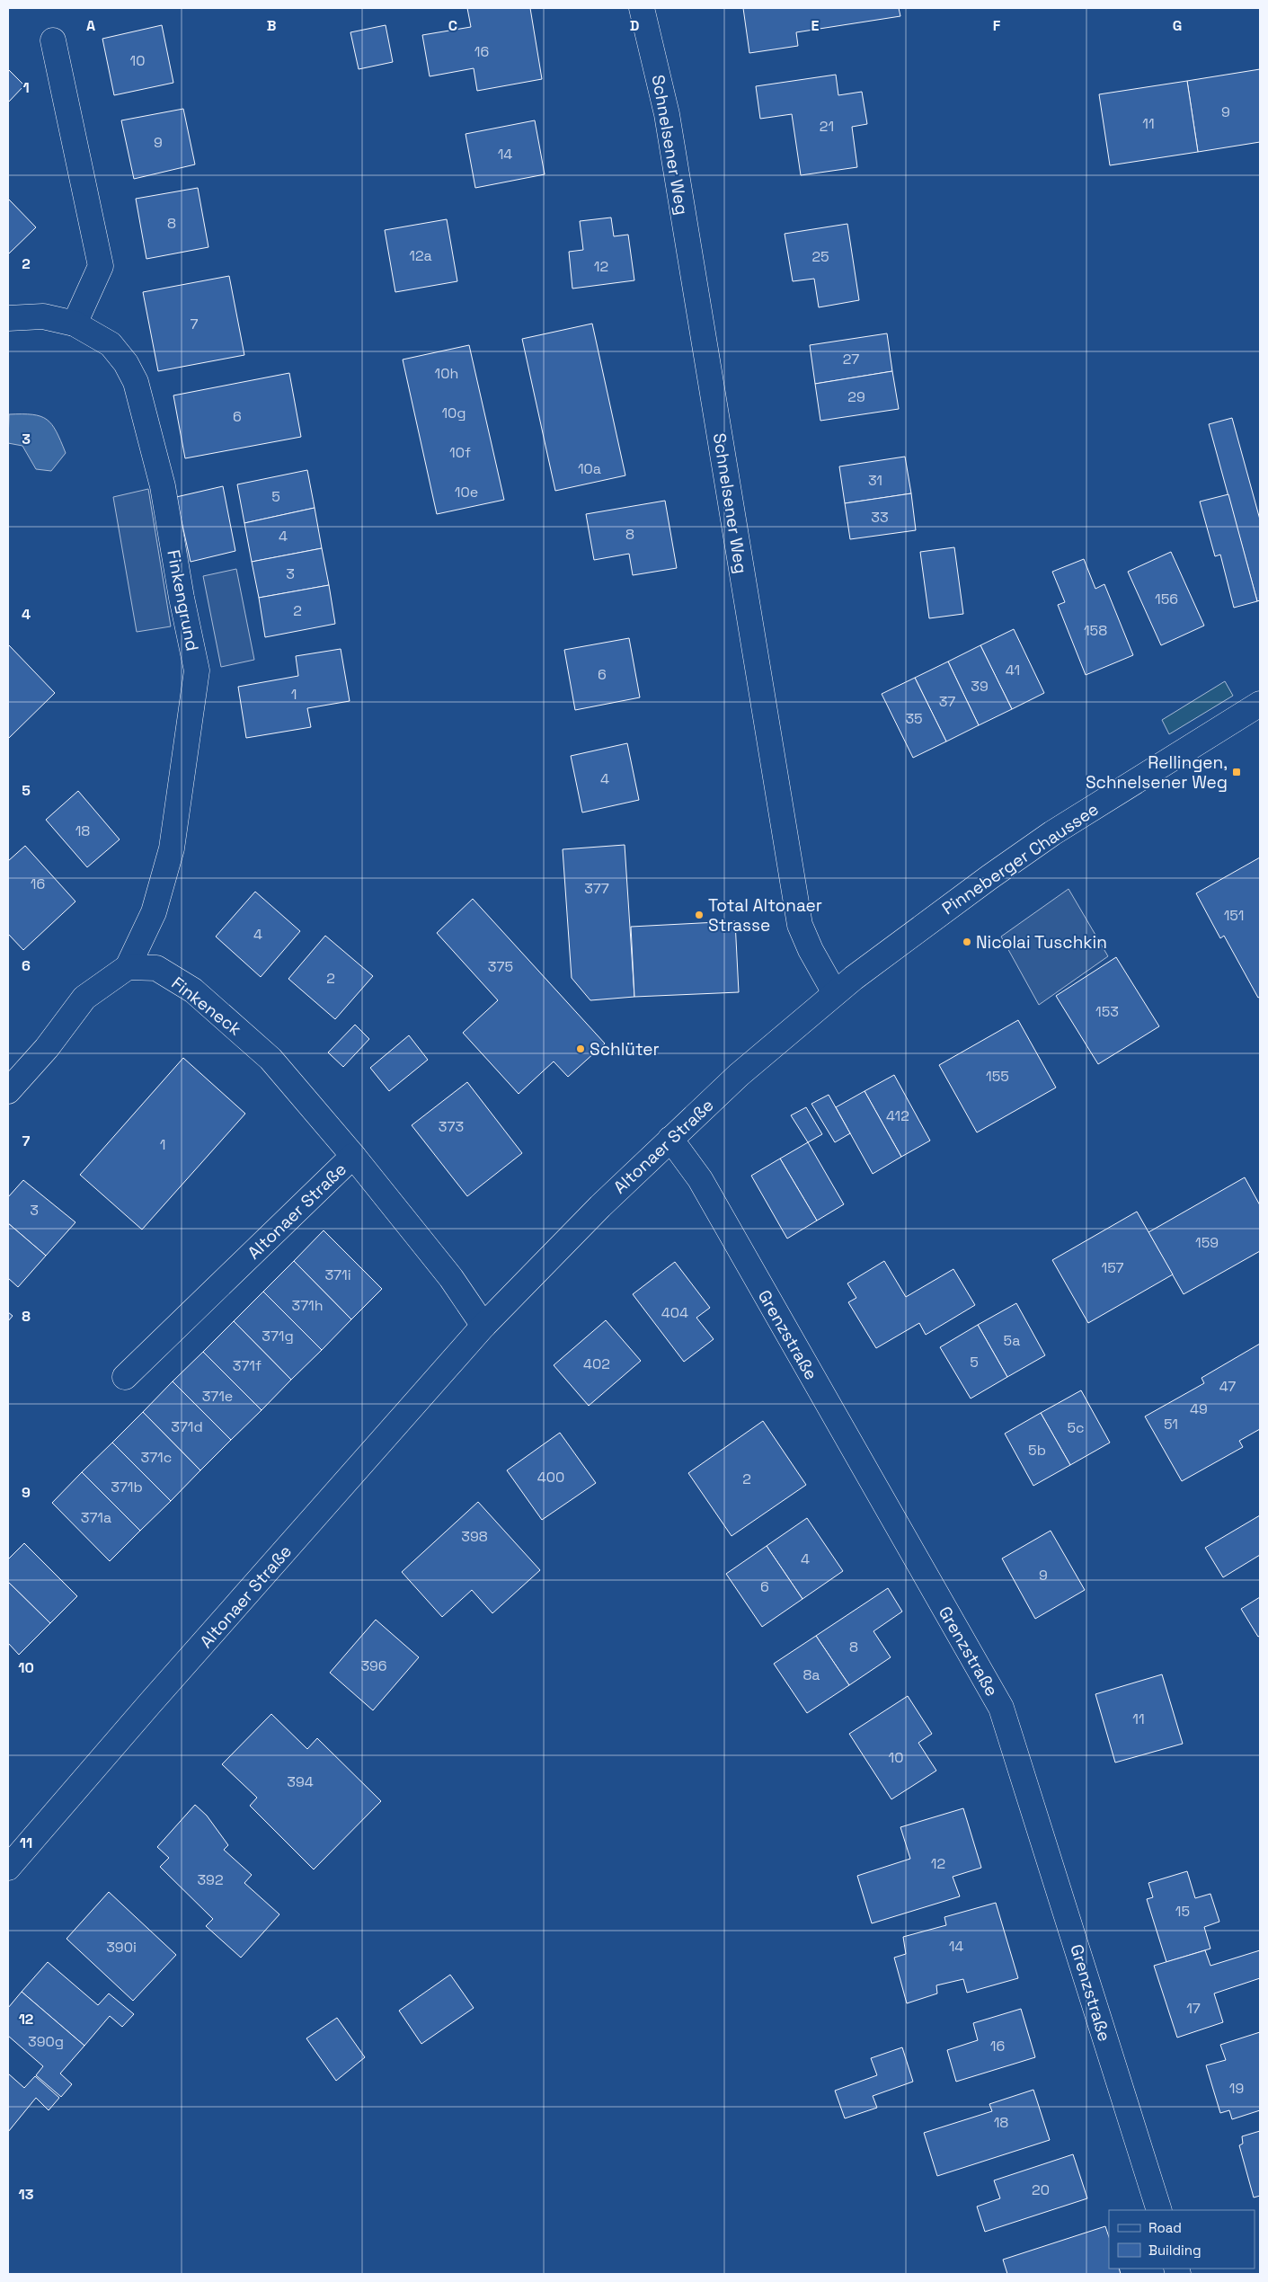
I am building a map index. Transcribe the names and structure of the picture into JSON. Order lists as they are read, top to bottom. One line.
{"streets":{"street":["Schnelsener Weg","Finkengrund","Pinneberger Chaussee","Finkeneck","Altonaer Straße","Grenzstraße"]},"crossings":[["Schnelsener Weg","Altonaer Straße"],["Finkengrund","Finkeneck"],["Pinneberger Chaussee","Altonaer Straße"],["Finkeneck","Altonaer Straße"],["Altonaer Straße","Grenzstraße"]],"places":{"transit":["Rellingen, Schnelsener Weg"],"other":["Total Altonaer Strasse","Nicolai Tuschkin","Schlüter"]},"house_numbers":["16","10","9","11","21","9","14","8","12a","25","12","7","27","10h","29","10g","6","10f","10a","31","10e","5","33","8","4","3","156","2","158","41","6","39","1","37","35","4","18","16","377","151","4","375","2","153","155","412","373","1","3","159","157","371i","371h","404","371g","5a","5","402","371f","47","371e","49","51","371d","5c","5b","371c","400","2","371b","371a","398","4","9","6","8","396","8a","11","10","394","12","392","15","14","390i","17","390g","16","19","18","20"],"legend":["Road","Building"],"grid":{"columns":["A","B","C","D","E","F","G"],"rows":["1","2","3","4","5","6","7","8","9","10","11","12","13"]}}
